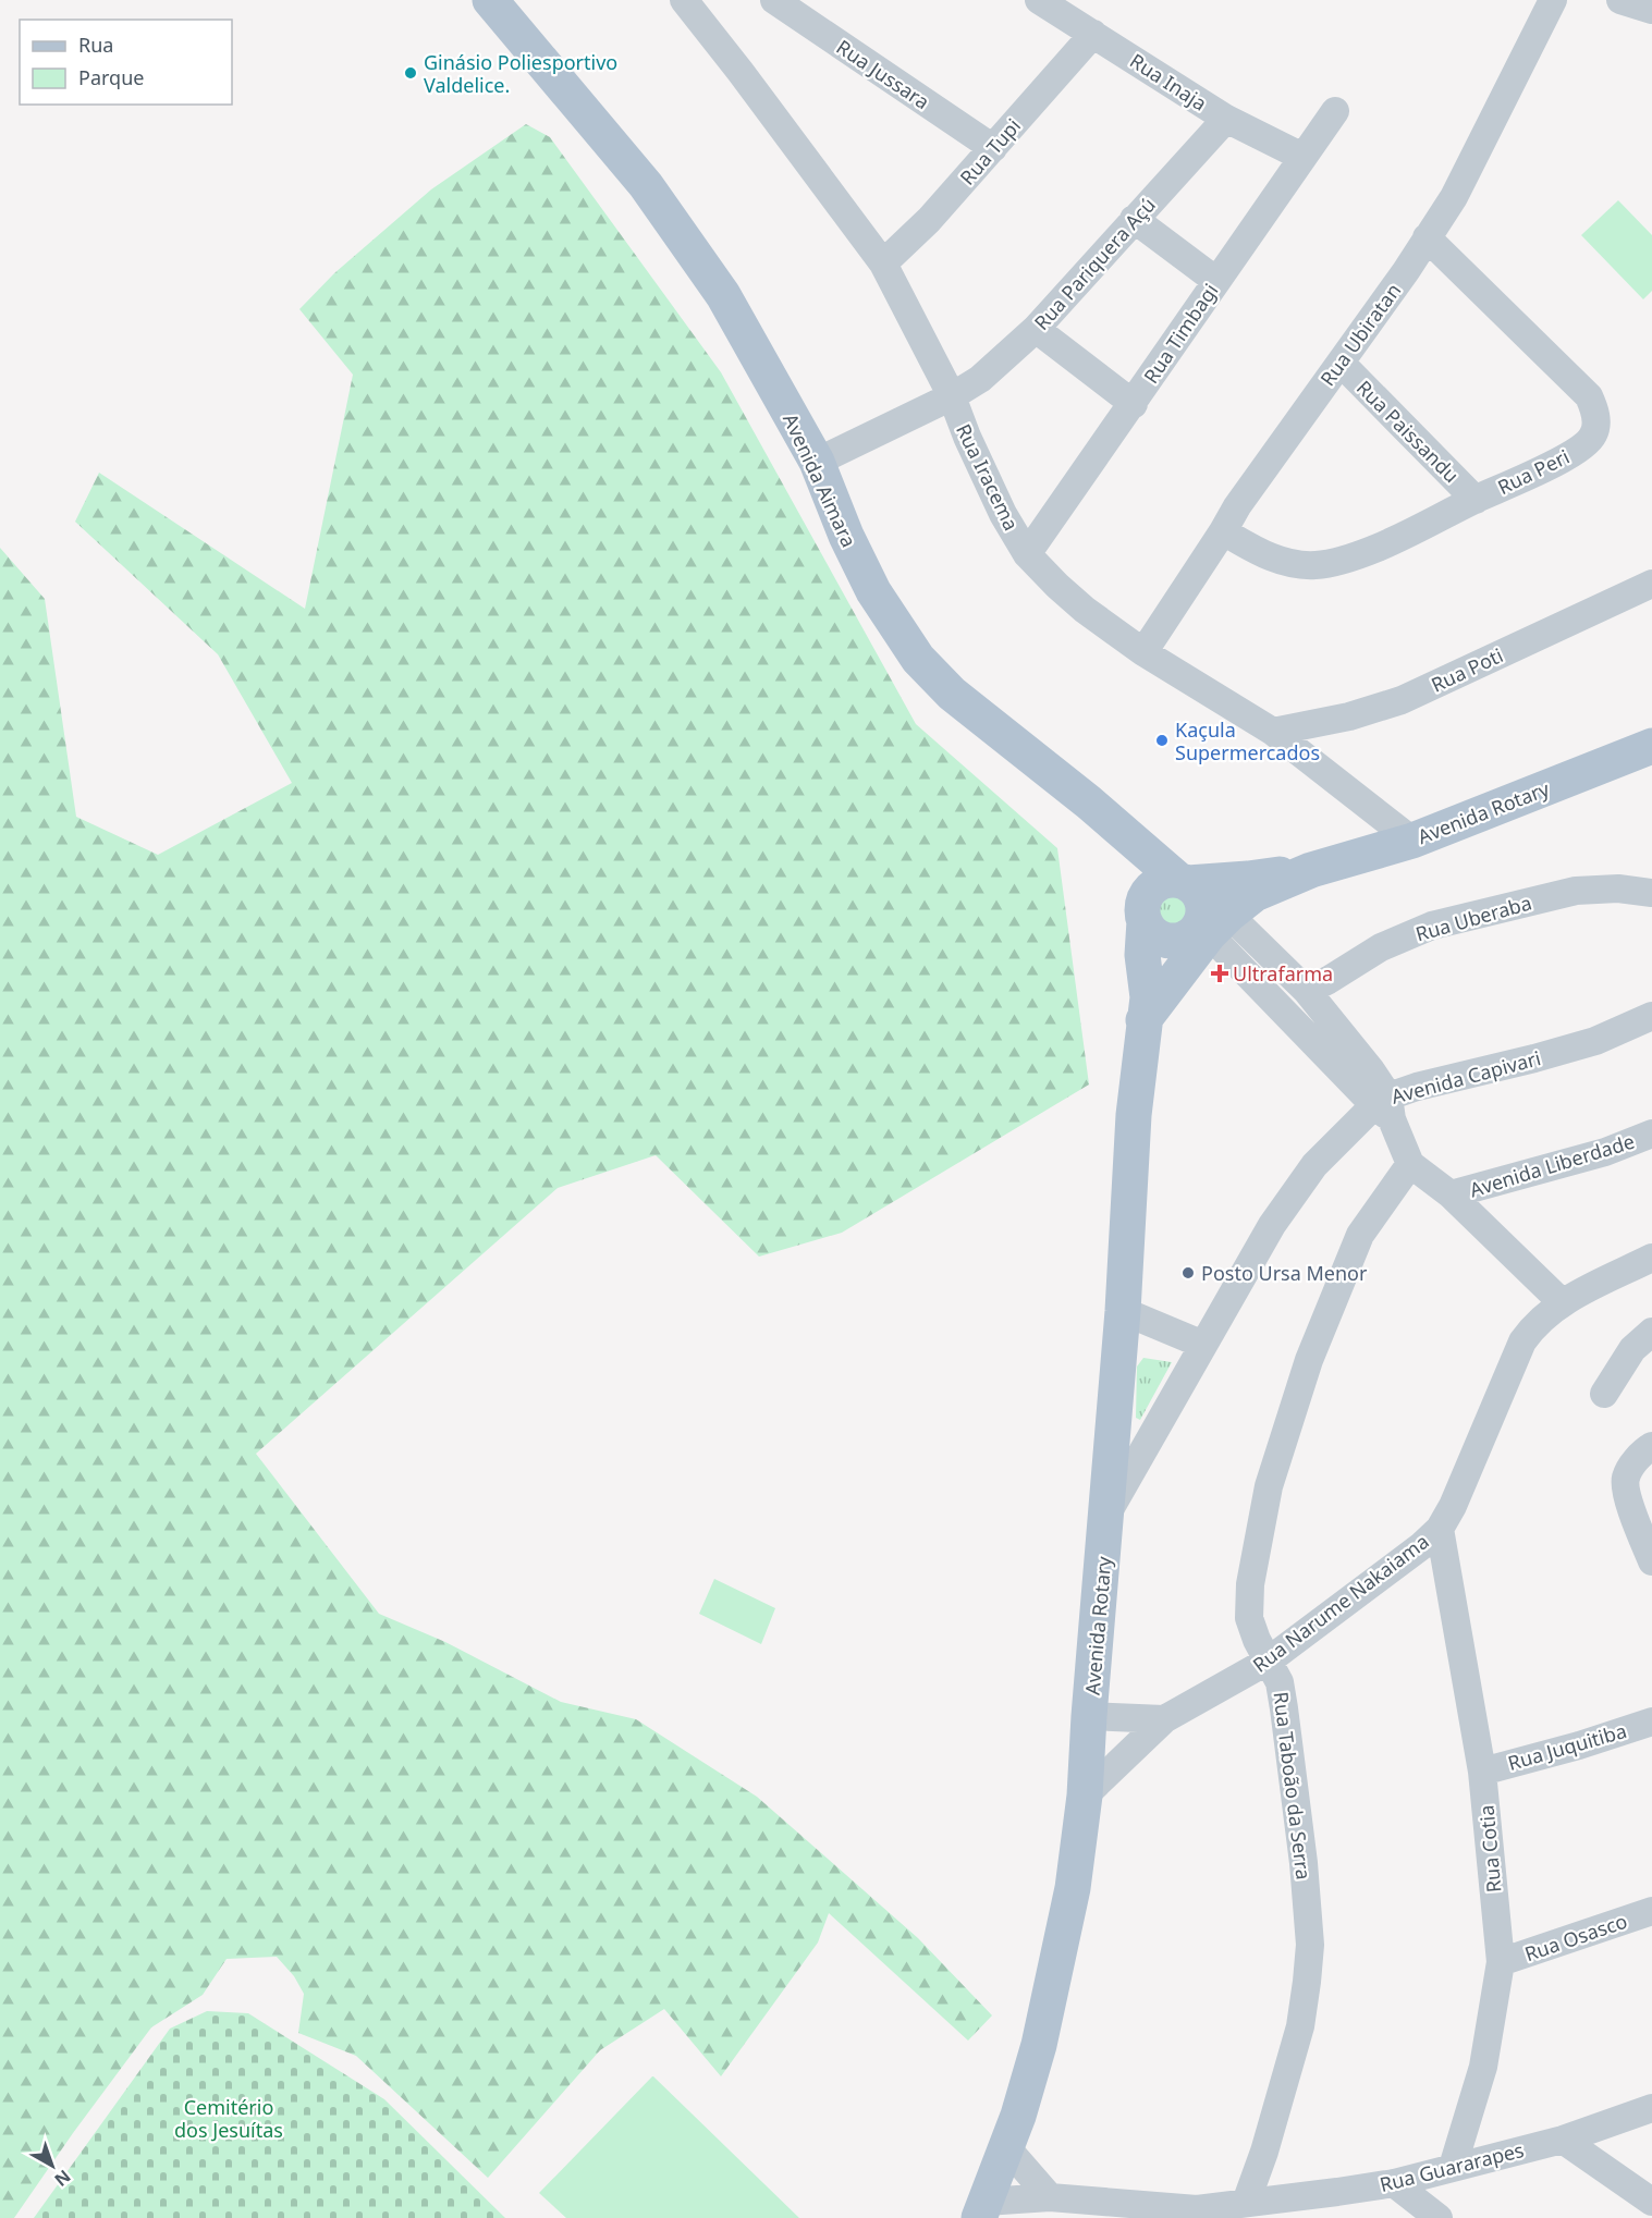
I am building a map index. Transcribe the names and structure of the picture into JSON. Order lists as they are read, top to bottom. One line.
{"streets":{"main road":["Avenida Aimara","Avenida Rotary"],"street":["Rua Jussara","Rua Inaja","Rua Tupi","Rua Pariquera Açú","Rua Timbagi","Rua Ubiratan","Rua Paissandu","Rua Peri","Rua Iracema","Rua Poti","Rua Uberaba","Avenida Capivari","Avenida Liberdade","Rua Narume Nakaiama","Rua Juquitiba","Rua Taboão da Serra","Rua Cotia","Rua Osasco","Rua Guararapes"]},"crossings":[["Rua Jussara","Rua Tupi"],["Rua Inaja","Rua Tupi"],["Rua Inaja","Rua Pariquera Açú"],["Rua Inaja","Rua Timbagi"],["Rua Tupi","Rua Iracema"],["Rua Pariquera Açú","Rua Iracema"],["Rua Pariquera Açú","Avenida Aimara"],["Rua Timbagi","Rua Iracema"],["Rua Ubiratan","Rua Paissandu"],["Rua Ubiratan","Rua Peri"],["Rua Ubiratan","Rua Iracema"],["Rua Paissandu","Rua Peri"],["Rua Iracema","Rua Poti"],["Rua Iracema","Avenida Rotary"],["Avenida Aimara","Avenida Rotary"],["Avenida Rotary","Avenida Capivari"],["Avenida Rotary","Rua Narume Nakaiama"],["Rua Narume Nakaiama","Rua Taboão da Serra"],["Rua Narume Nakaiama","Rua Cotia"],["Rua Juquitiba","Rua Cotia"],["Rua Taboão da Serra","Rua Guararapes"],["Rua Cotia","Rua Osasco"],["Rua Cotia","Rua Guararapes"]],"parks":["Cemitério dos Jesuítas"],"places":{"other":["Ginásio Poliesportivo Valdelice.","Kaçula Supermercados","Posto Ursa Menor"],"health":["Ultrafarma"]},"legend":["Rua","Parque"],"north":"bottom right"}
